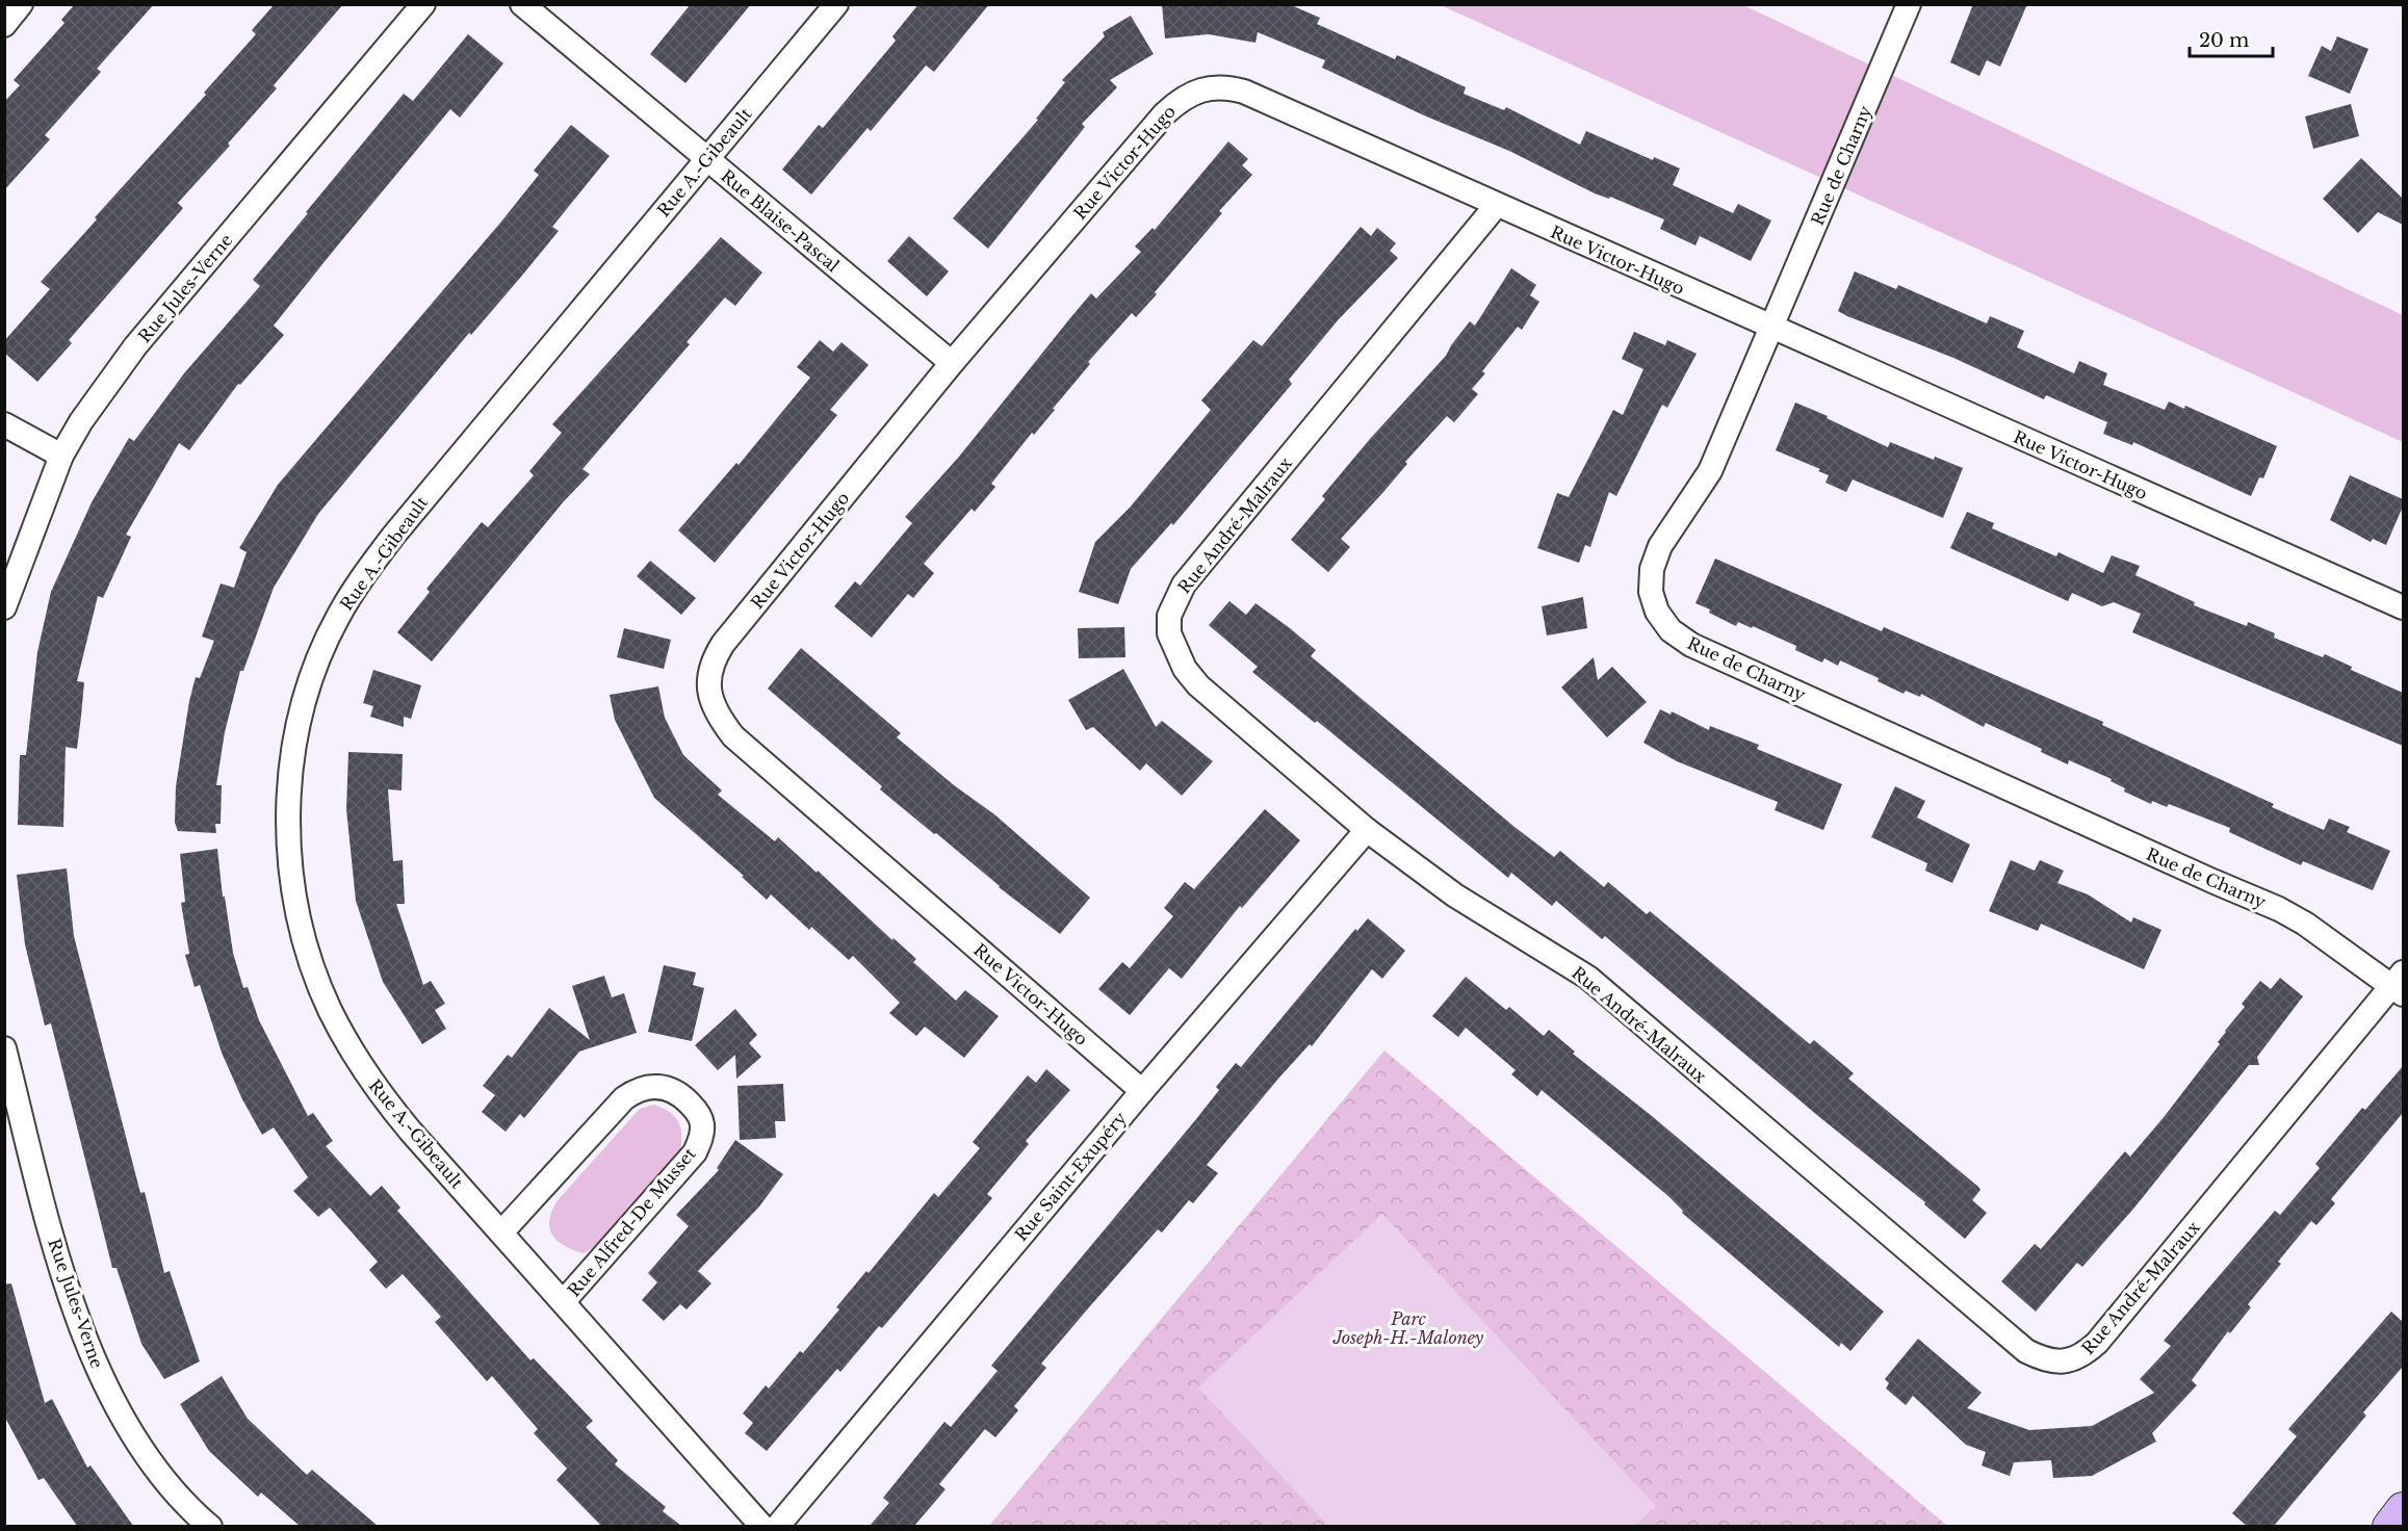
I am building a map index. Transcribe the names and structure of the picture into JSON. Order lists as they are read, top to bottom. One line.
{"streets":{"street":["Rue A.-Gibeault","Rue Victor-Hugo","Rue de Charny","Rue Blaise-Pascal","Rue Jules-Verne","Rue André-Malraux","Rue Saint-Exupéry","Rue Alfred-De Musset"]},"crossings":[["Rue A.-Gibeault","Rue Blaise-Pascal"],["Rue A.-Gibeault","Rue Alfred-De Musset"],["Rue Victor-Hugo","Rue de Charny"],["Rue Victor-Hugo","Rue Blaise-Pascal"],["Rue Victor-Hugo","Rue André-Malraux"],["Rue Victor-Hugo","Rue Saint-Exupéry"],["Rue de Charny","Rue André-Malraux"],["Rue André-Malraux","Rue Saint-Exupéry"]],"parks":["Parc Joseph-H.-Maloney"],"scale_bar":"20 m"}
